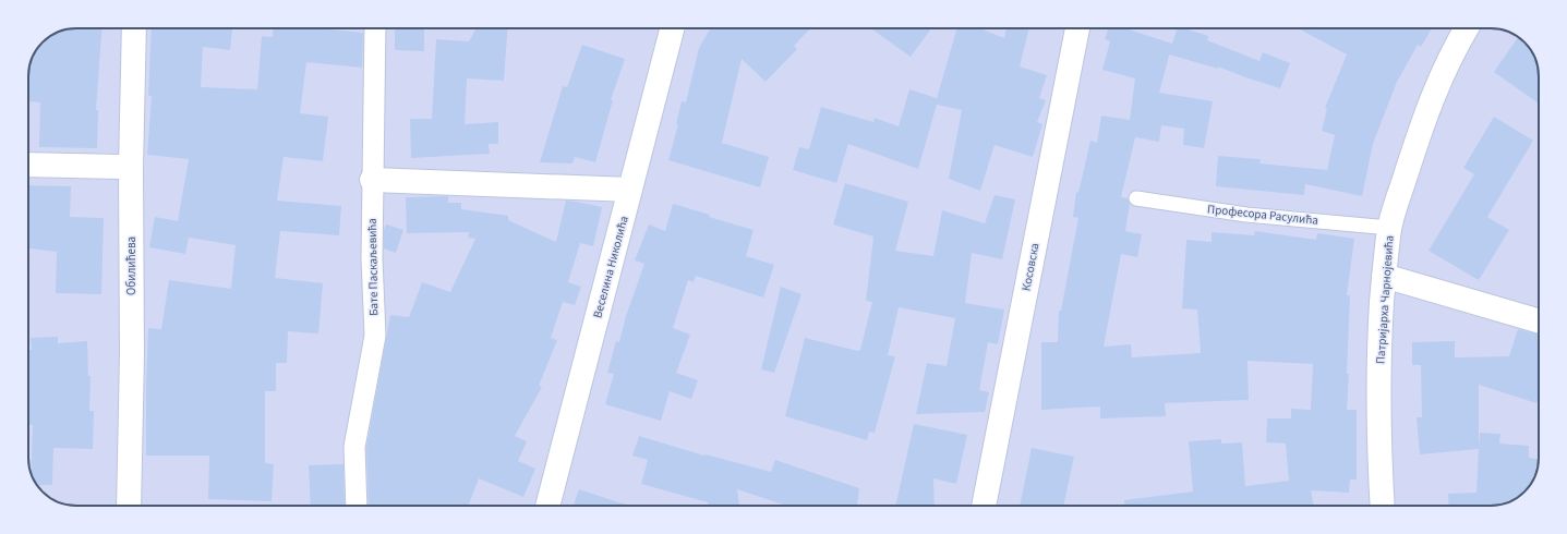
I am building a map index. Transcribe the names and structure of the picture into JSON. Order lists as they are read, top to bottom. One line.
{"streets":{"street":["Обилићева","Бате Паскаљевића","Веселина Николића","Косовска","Патријарха Чарнојевића"],"lane":["Професора Расулића"]},"crossings":[["Професора Расулића","Патријарха Чарнојевића"]]}
